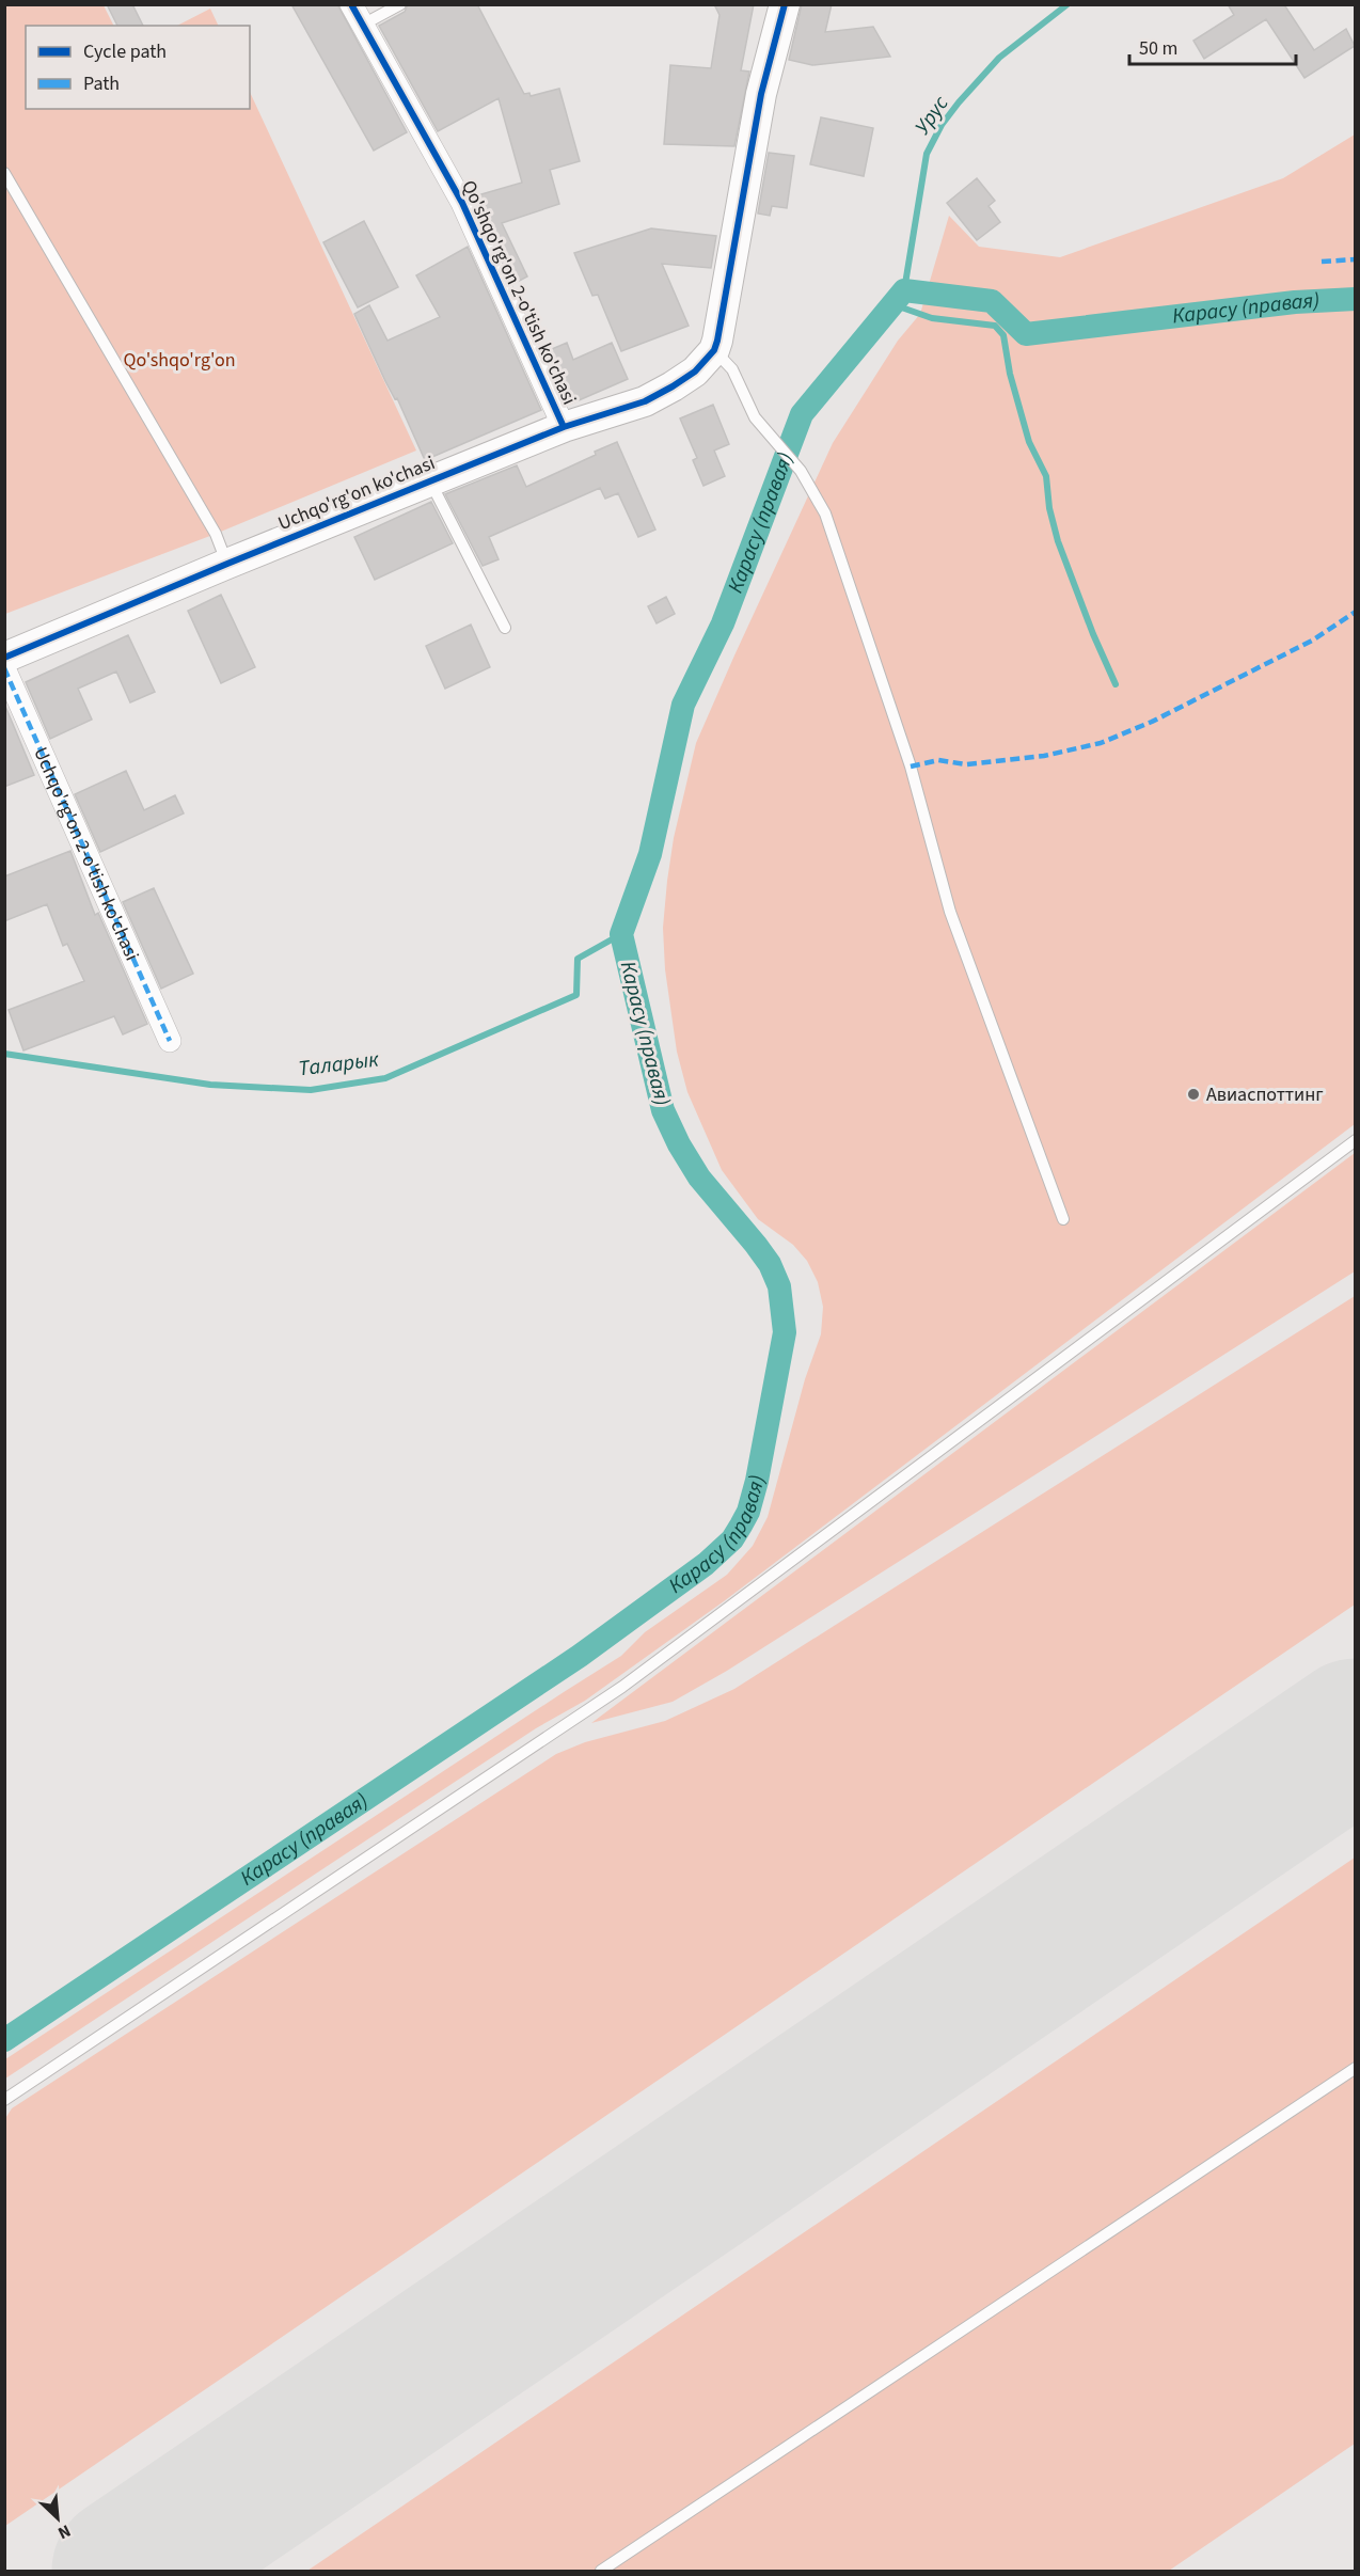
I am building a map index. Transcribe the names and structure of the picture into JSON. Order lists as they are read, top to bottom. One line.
{"streets":{"street":["Qo'shqo'rg'on 2-o'tish ko'chasi","Uchqo'rg'on ko'chasi","Uchqo'rg'on 2-o'tish ko'chasi"]},"crossings":[["Qo'shqo'rg'on 2-o'tish ko'chasi","Uchqo'rg'on ko'chasi"]],"water":["Урус","Карасу (правая)","Таларык"],"parks":["Qo'shqo'rg'on"],"places":["Авиаспоттинг"],"legend":["Cycle path","Path"],"scale_bar":"50 m","north":"bottom right"}
